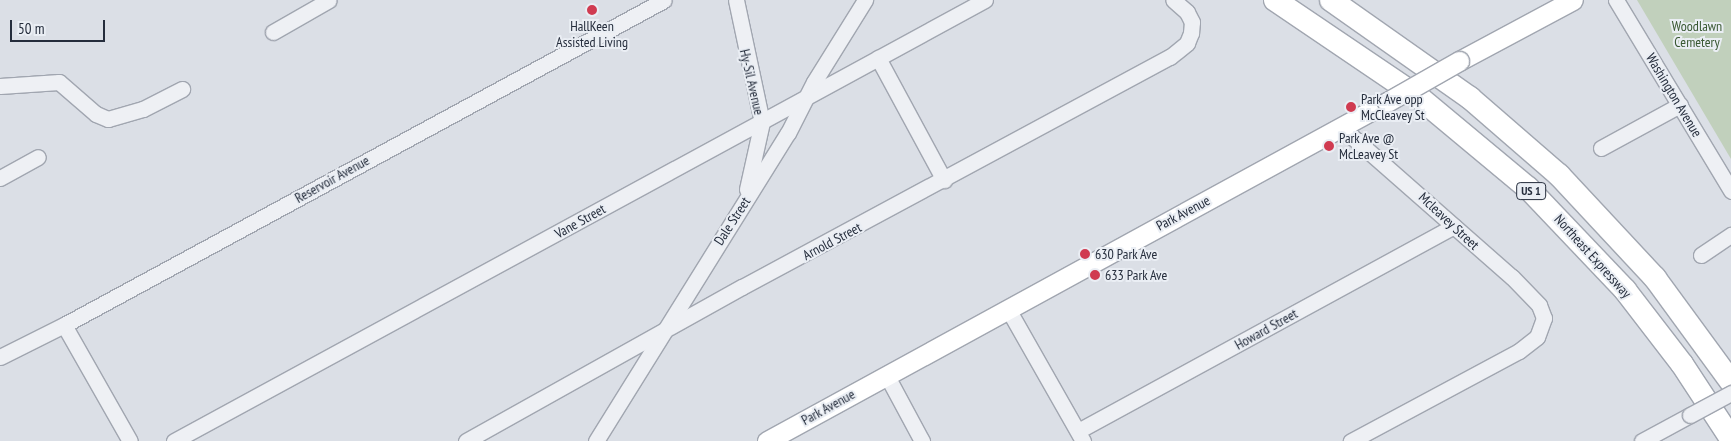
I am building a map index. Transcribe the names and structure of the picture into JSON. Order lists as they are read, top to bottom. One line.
{"streets":{"highway":["US 1","Northeast Expressway"],"main road":["Park Avenue"],"street":["Hy-Sil Avenue","Washington Avenue","Reservoir Avenue","Vane Street","Dale Street","Mcleavey Street","Arnold Street","Howard Street"]},"crossings":[["Hy-Sil Avenue","Vane Street"],["Hy-Sil Avenue","Dale Street"],["Park Avenue","Mcleavey Street"],["Vane Street","Dale Street"],["Dale Street","Arnold Street"],["Mcleavey Street","Howard Street"]],"parks":["Woodlawn Cemetery"],"places":["HallKeen Assisted Living","Park Ave opp McCleavey St","Park Ave @ McLeavey St","630 Park Ave","633 Park Ave"],"scale_bar":"50 m"}
